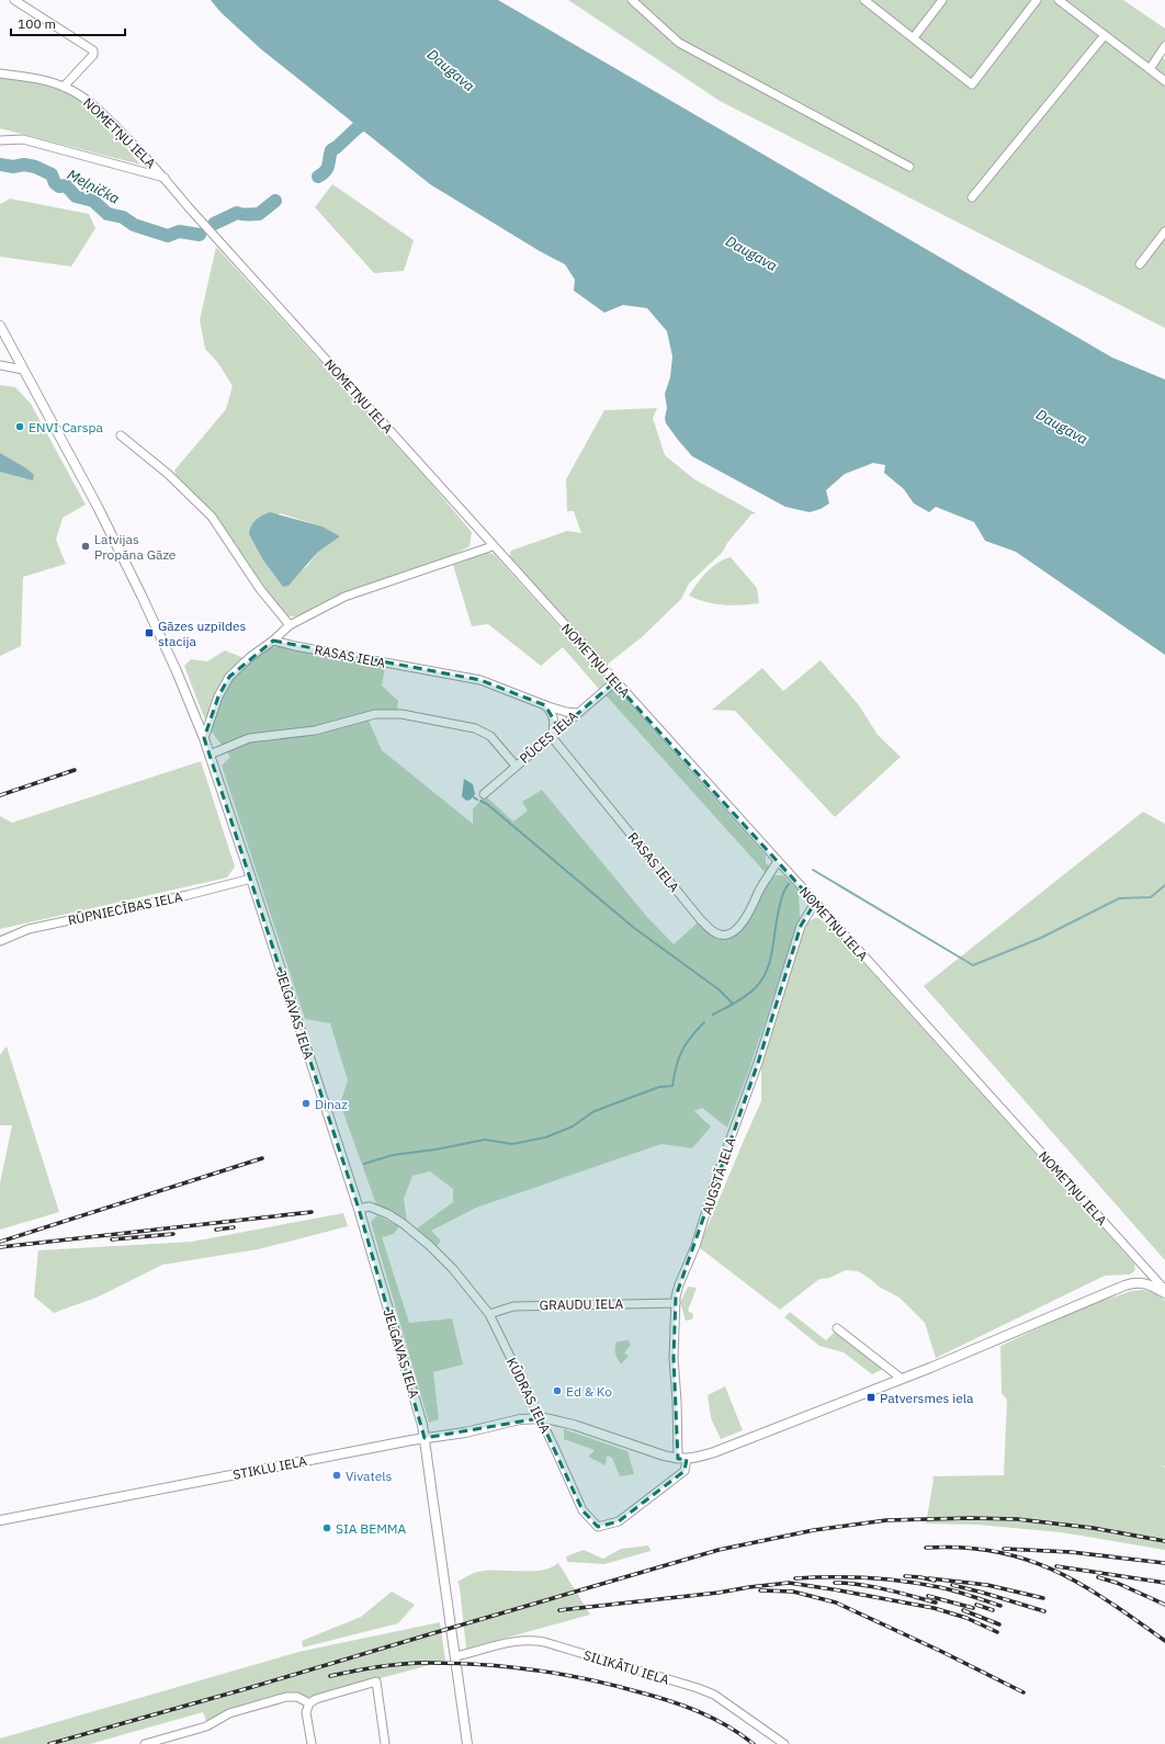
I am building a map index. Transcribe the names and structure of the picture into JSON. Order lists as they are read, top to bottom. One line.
{"streets":{"street":["NOMETŅU IELA","RASAS IELA","PŪCES IELA","RŪPNIECĪBAS IELA","JELGAVAS IELA","AUGSTĀ IELA","GRAUDU IELA","KŪDRAS IELA","STIKLU IELA","SILIKĀTU IELA"]},"crossings":[["NOMETŅU IELA","RASAS IELA"],["NOMETŅU IELA","PŪCES IELA"],["NOMETŅU IELA","AUGSTĀ IELA"],["RASAS IELA","PŪCES IELA"],["RŪPNIECĪBAS IELA","JELGAVAS IELA"],["JELGAVAS IELA","KŪDRAS IELA"],["JELGAVAS IELA","STIKLU IELA"],["JELGAVAS IELA","SILIKĀTU IELA"],["AUGSTĀ IELA","GRAUDU IELA"],["AUGSTĀ IELA","KŪDRAS IELA"],["GRAUDU IELA","KŪDRAS IELA"],["KŪDRAS IELA","STIKLU IELA"]],"water":["Daugava","Meļņička"],"places":{"other":["ENVI Carspa","Latvijas Propāna Gāze","Dinaz","Ed & Ko","Vivatels","SIA BEMMA"],"transit":["Gāzes uzpildes stacija","Patversmes iela"]},"scale_bar":"100 m"}
